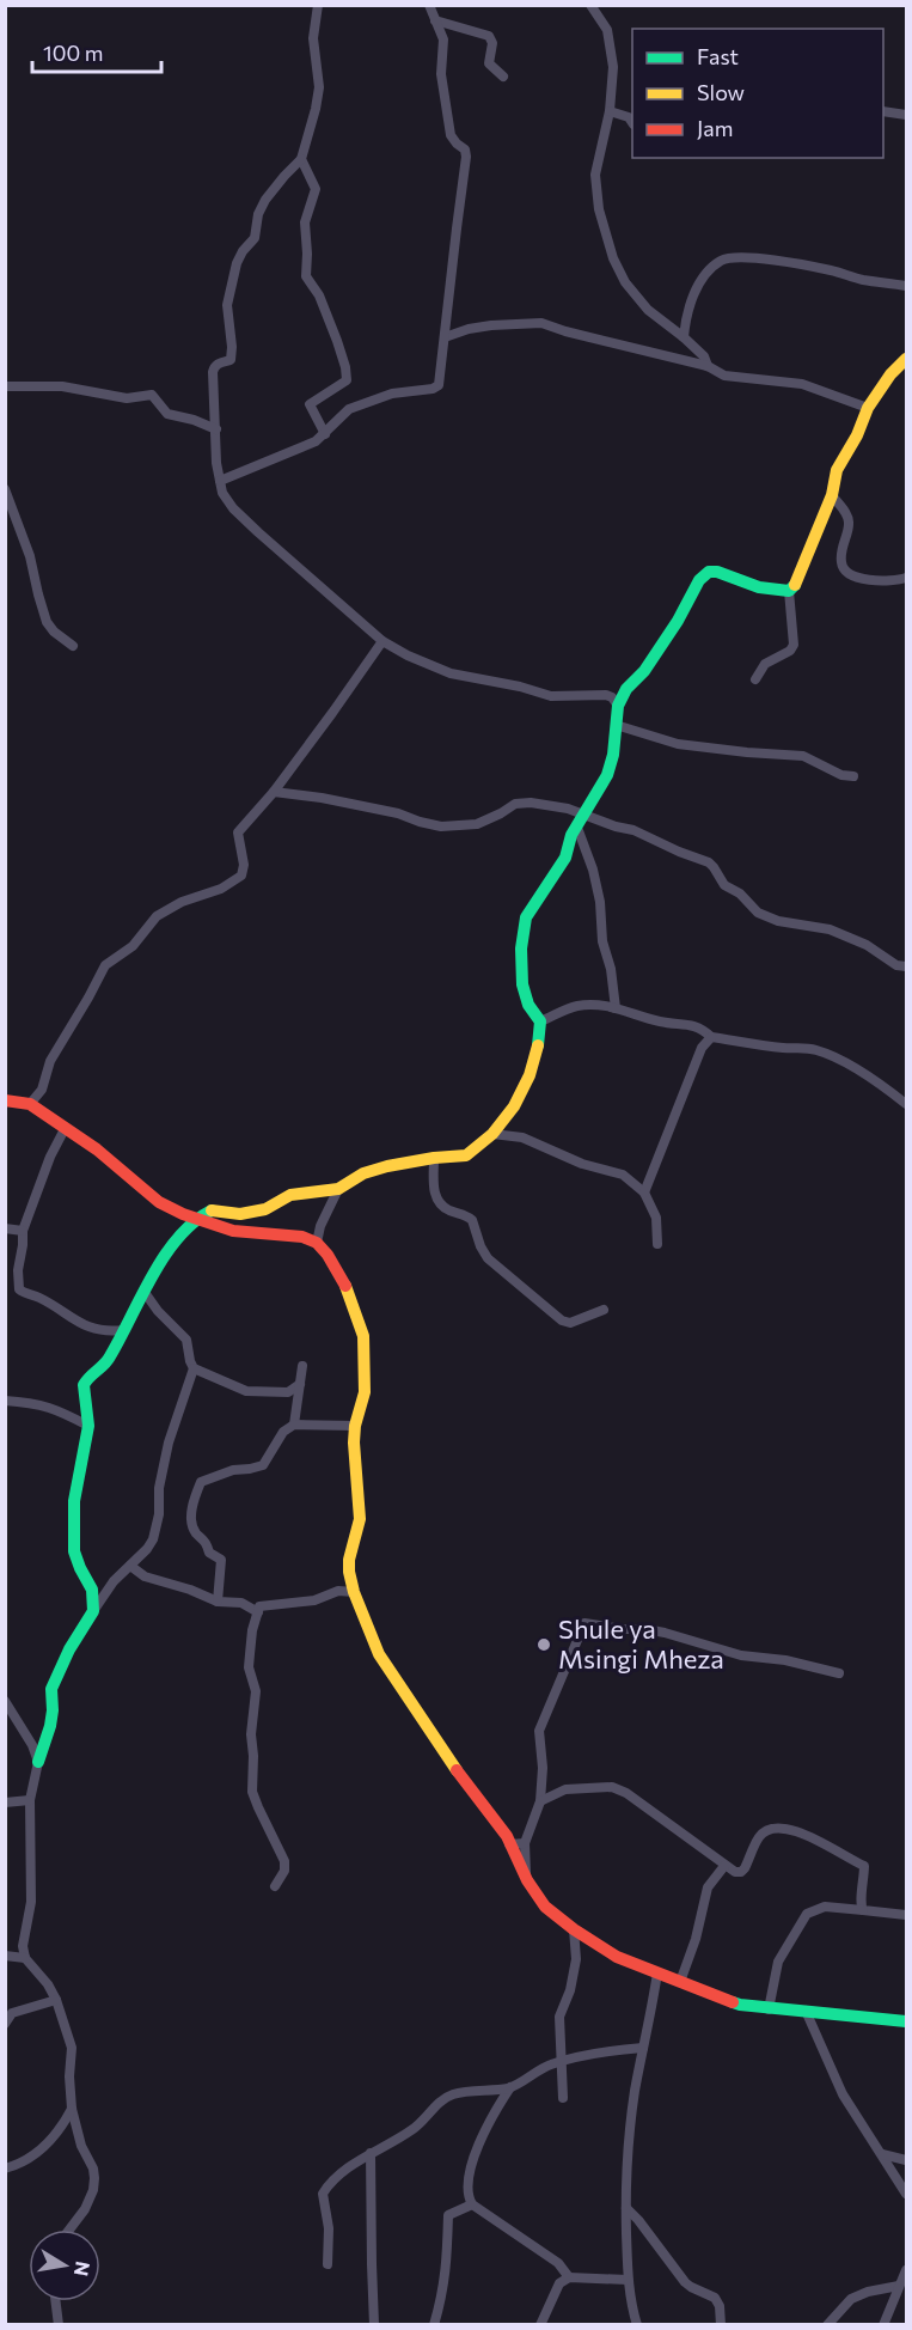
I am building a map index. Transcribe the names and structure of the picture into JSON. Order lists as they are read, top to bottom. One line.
{"places":["Shule ya Msingi Mheza"],"legend":["Fast","Slow","Jam"],"scale_bar":"100 m","north":"right"}
